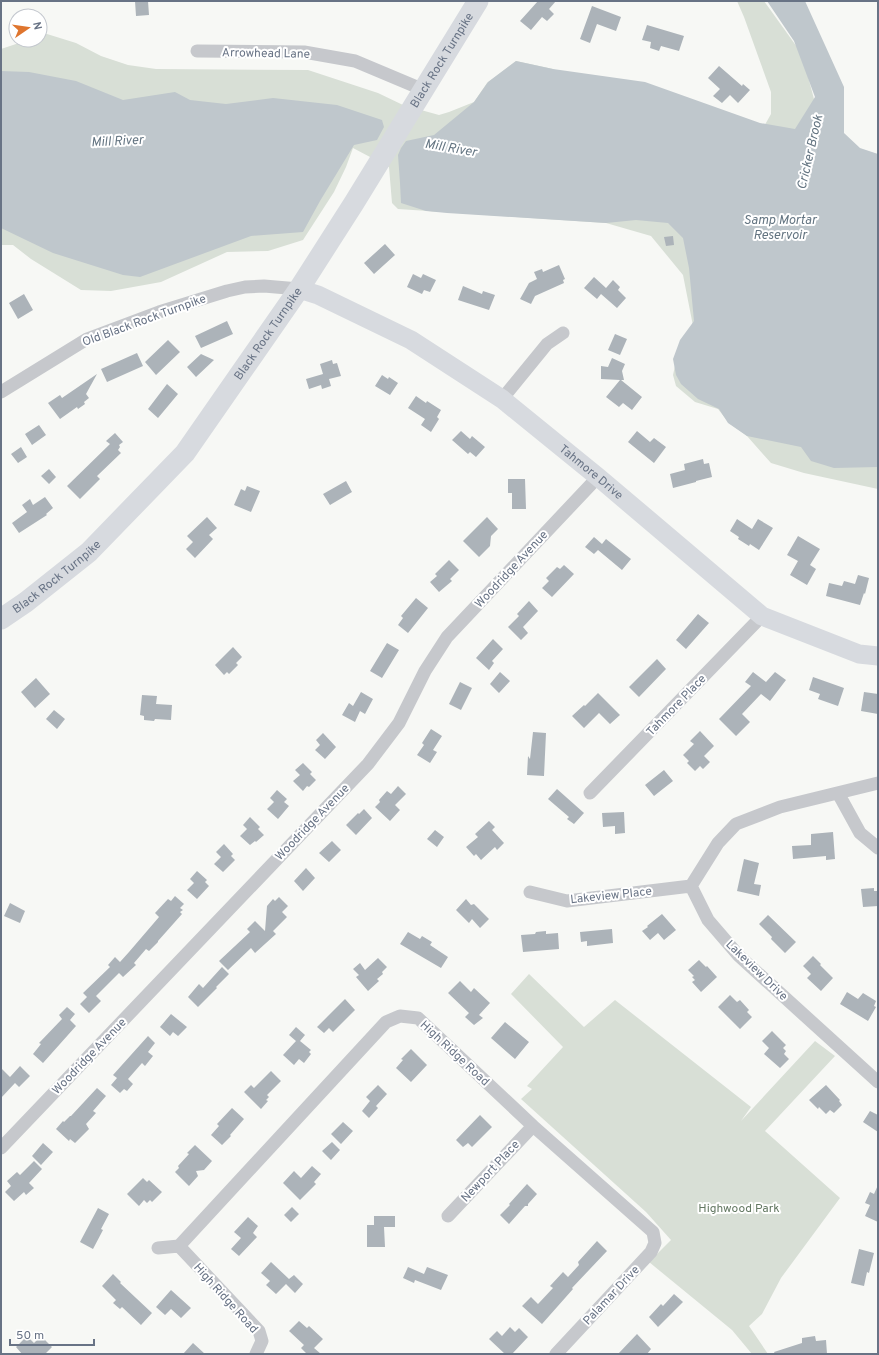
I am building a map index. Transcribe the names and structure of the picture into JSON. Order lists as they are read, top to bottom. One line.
{"streets":{"main road":["Black Rock Turnpike"],"street":["Arrowhead Lane","Old Black Rock Turnpike","Tahmore Drive","Woodridge Avenue","Tahmore Place","Lakeview Place","Lakeview Drive","High Ridge Road","Newport Place","Palamar Drive"]},"crossings":[["Arrowhead Lane","Black Rock Turnpike"],["Black Rock Turnpike","Old Black Rock Turnpike"],["Black Rock Turnpike","Tahmore Drive"],["Old Black Rock Turnpike","Tahmore Drive"],["Tahmore Drive","Woodridge Avenue"],["Tahmore Drive","Tahmore Place"],["Lakeview Place","Lakeview Drive"],["High Ridge Road","Newport Place"],["High Ridge Road","Palamar Drive"]],"water":["Mill River","Cricker Brook","Samp Mortar Reservoir"],"parks":["Highwood Park"],"scale_bar":"50 m","north":"right"}
